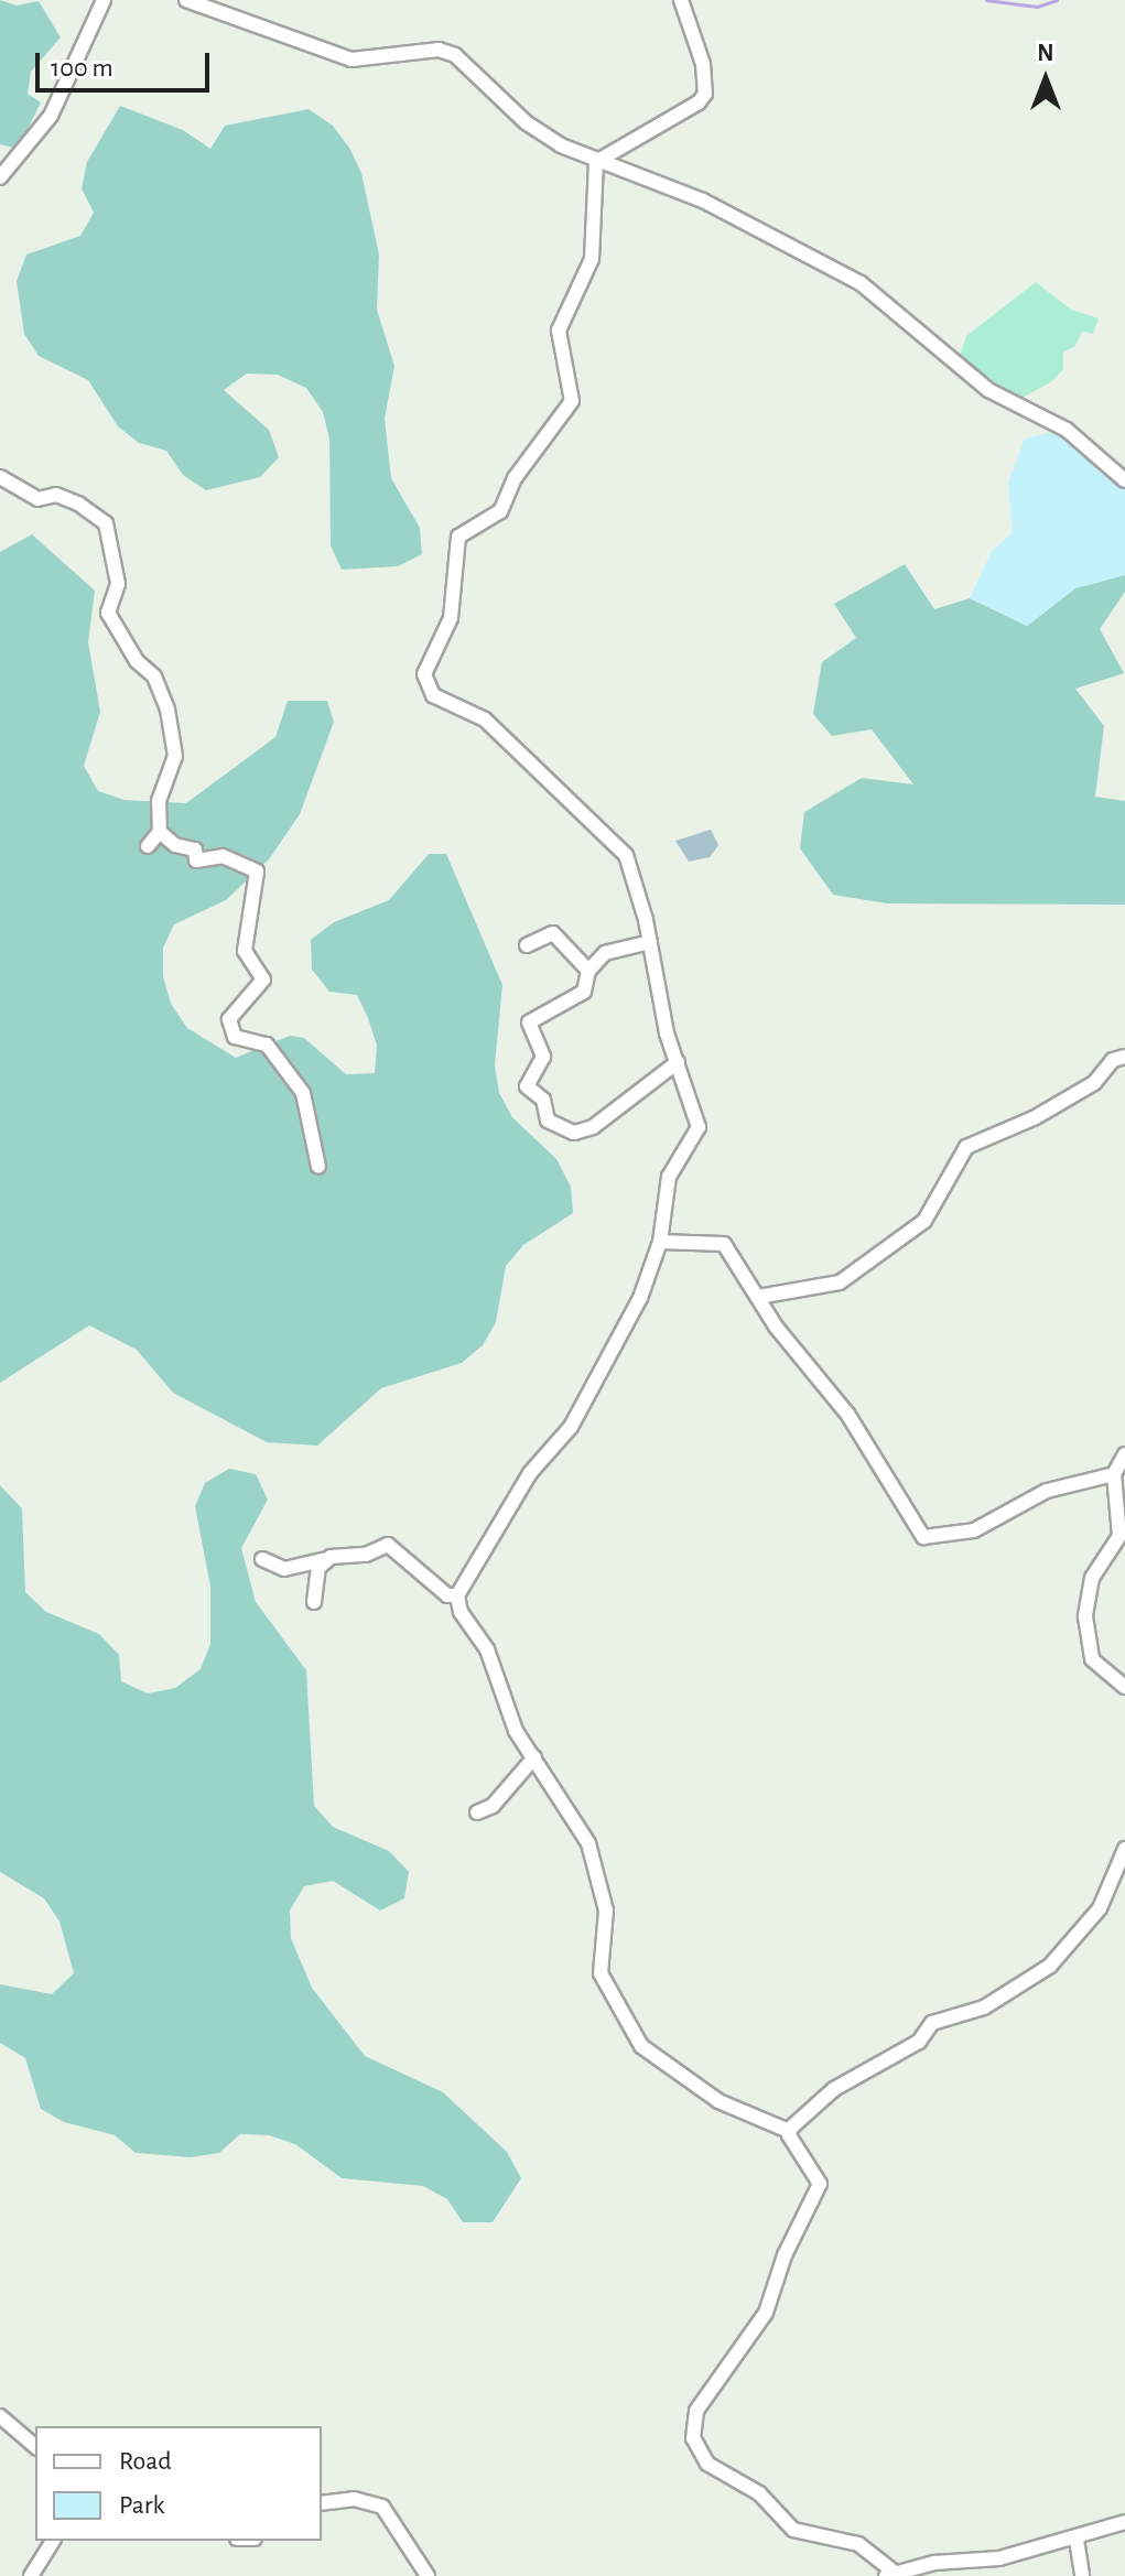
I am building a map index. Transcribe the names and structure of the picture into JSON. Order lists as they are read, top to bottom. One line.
{"legend":["Road","Park"],"scale_bar":"100 m","north":"top"}
